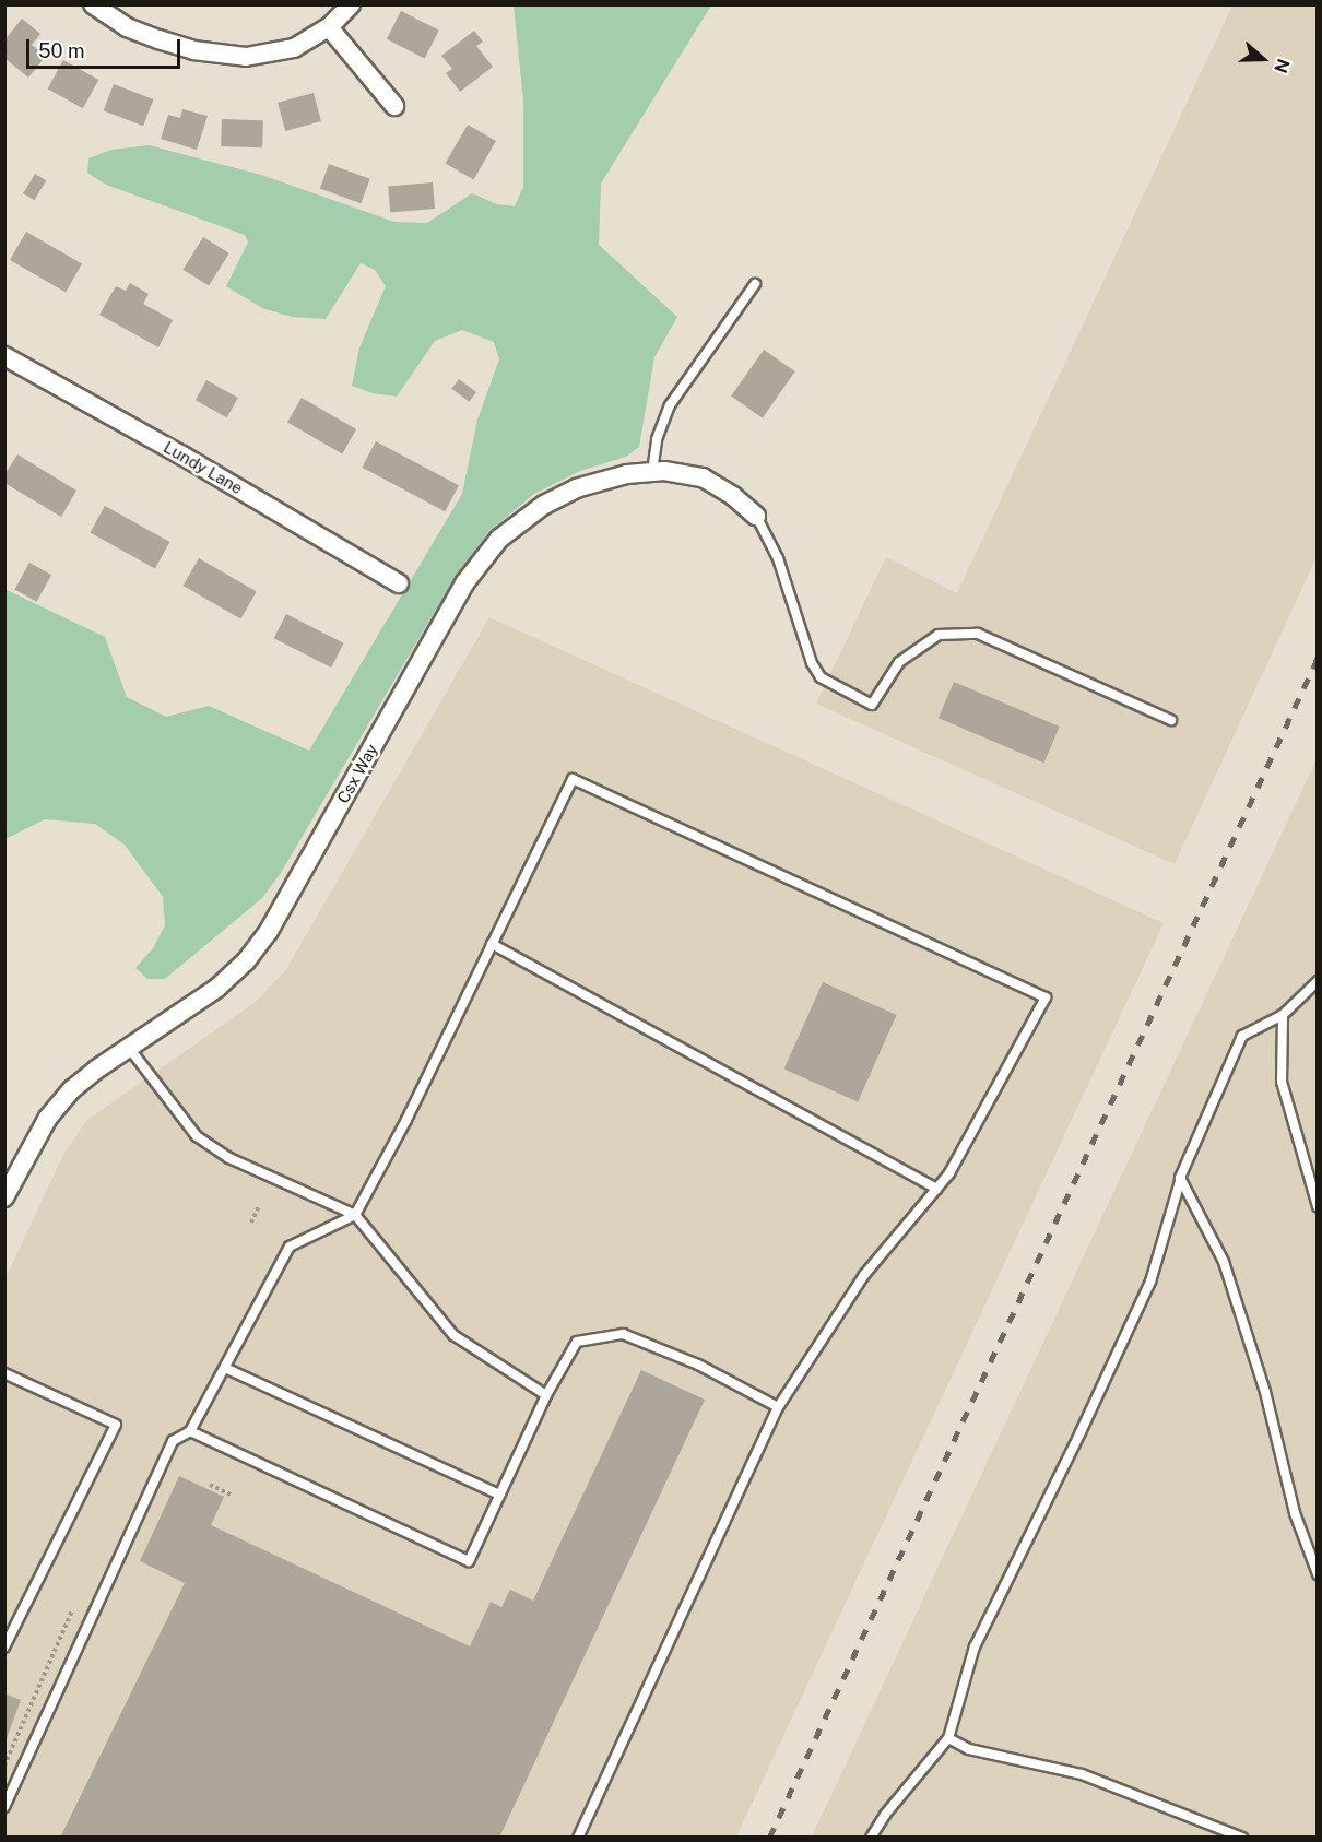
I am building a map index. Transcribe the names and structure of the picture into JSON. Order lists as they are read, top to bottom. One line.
{"streets":{"street":["Lundy Lane","Csx Way"]},"scale_bar":"50 m","north":"right"}
